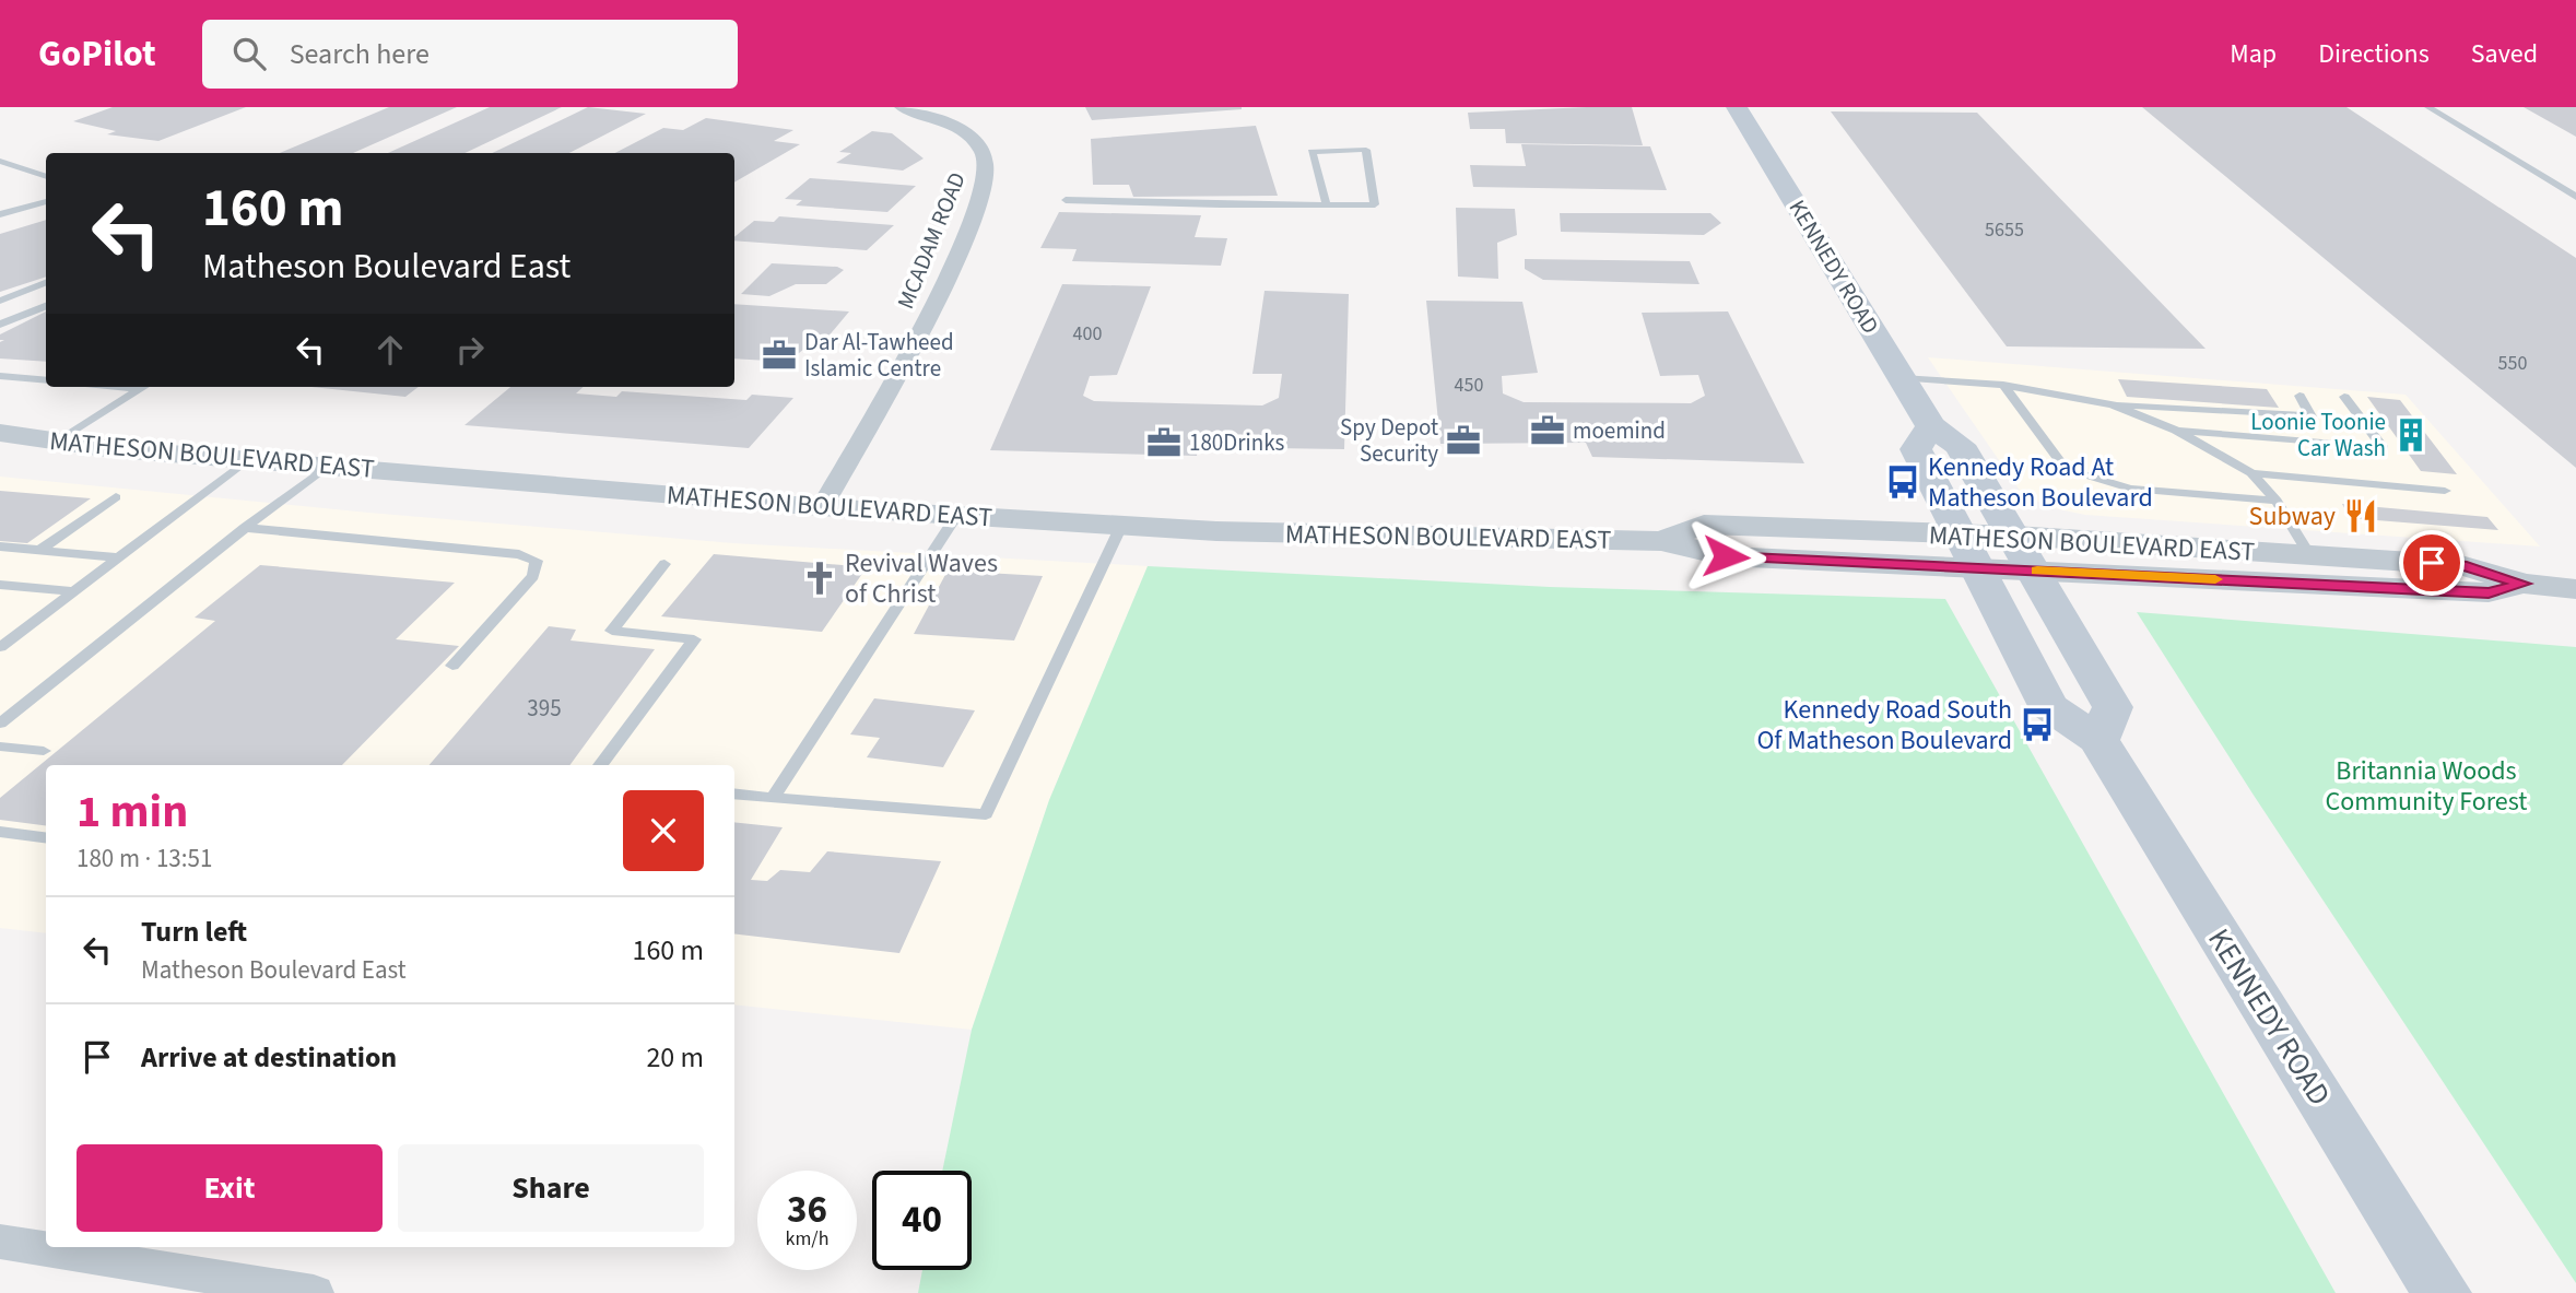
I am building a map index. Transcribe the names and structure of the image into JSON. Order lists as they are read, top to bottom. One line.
{"streets":{"main road":["KENNEDY ROAD"],"street":["MCADAM ROAD","MATHESON BOULEVARD EAST"]},"crossings":[["MCADAM ROAD","MATHESON BOULEVARD EAST"],["KENNEDY ROAD","MATHESON BOULEVARD EAST"]],"parks":["Britannia Woods Community Forest"],"places":{"office":["Dar Al-Tawheed Islamic Centre","moemind","Spy Depot Security","180Drinks"],"building":["Loonie Toonie Car Wash"],"bus stop":["Kennedy Road At Matheson Boulevard","Kennedy Road South Of Matheson Boulevard"],"restaurant":["Subway"],"church":["Revival Waves of Christ"]},"house_numbers":["5655","400","550","450","395"],"page":{"header":"GoPilot","search":"Search here","nav":["Map","Directions","Saved"],"turn":["160 m","Matheson Boulevard East"],"heading":["1 min","180 m · 13:51"],"list":[{"name":"Turn left","note":"Matheson Boulevard East","value":"160 m"},{"name":"Arrive at destination","value":"20 m"}],"buttons":["Exit","Share"],"speed":"36 km/h","limit":"40"}}
